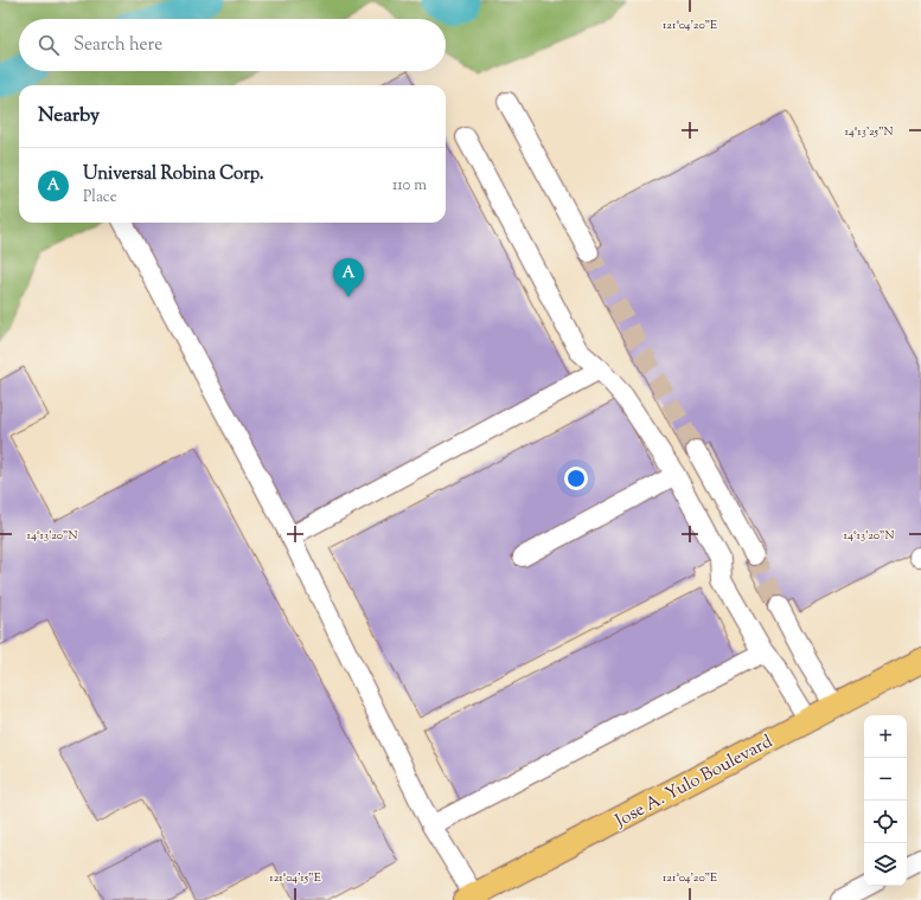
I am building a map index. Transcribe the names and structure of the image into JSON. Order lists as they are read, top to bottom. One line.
{"streets":{"main road":["Jose A. Yulo Boulevard"]},"page":{"search":"Search here","heading":"Nearby","list":[{"mark":"A","name":"Universal Robina Corp.","note":"Place","value":"110 m"}],"pins":"A","map_buttons":["+","−"]},"coordinates":["121°04'20\"E","14°13'25\"N","14°13'20\"N","121°04'15\"E"]}
